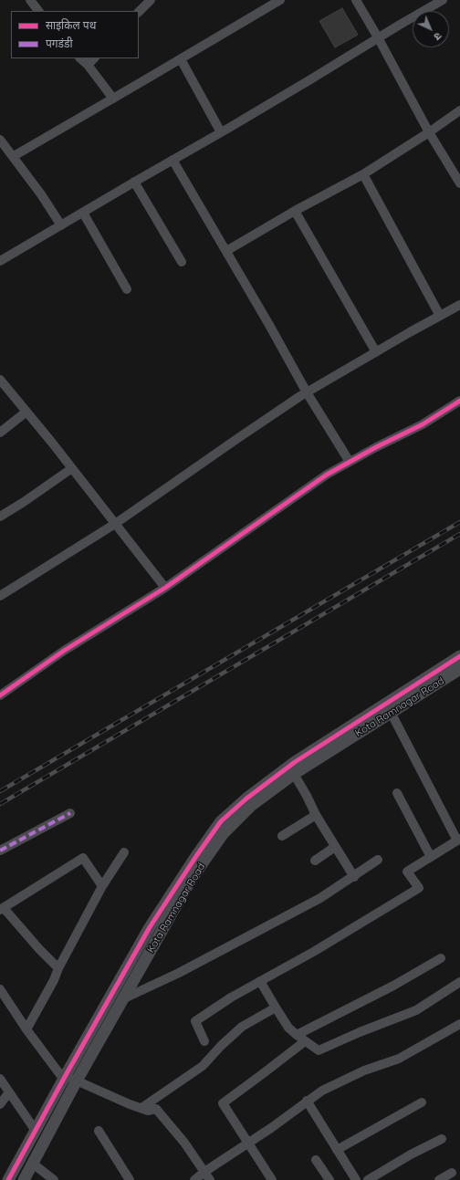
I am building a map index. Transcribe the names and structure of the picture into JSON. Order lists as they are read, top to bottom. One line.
{"streets":{"street":["Kota Ramnagar Road"]},"legend":["साइकिल पथ","पगडंडी"],"north":"bottom right"}
